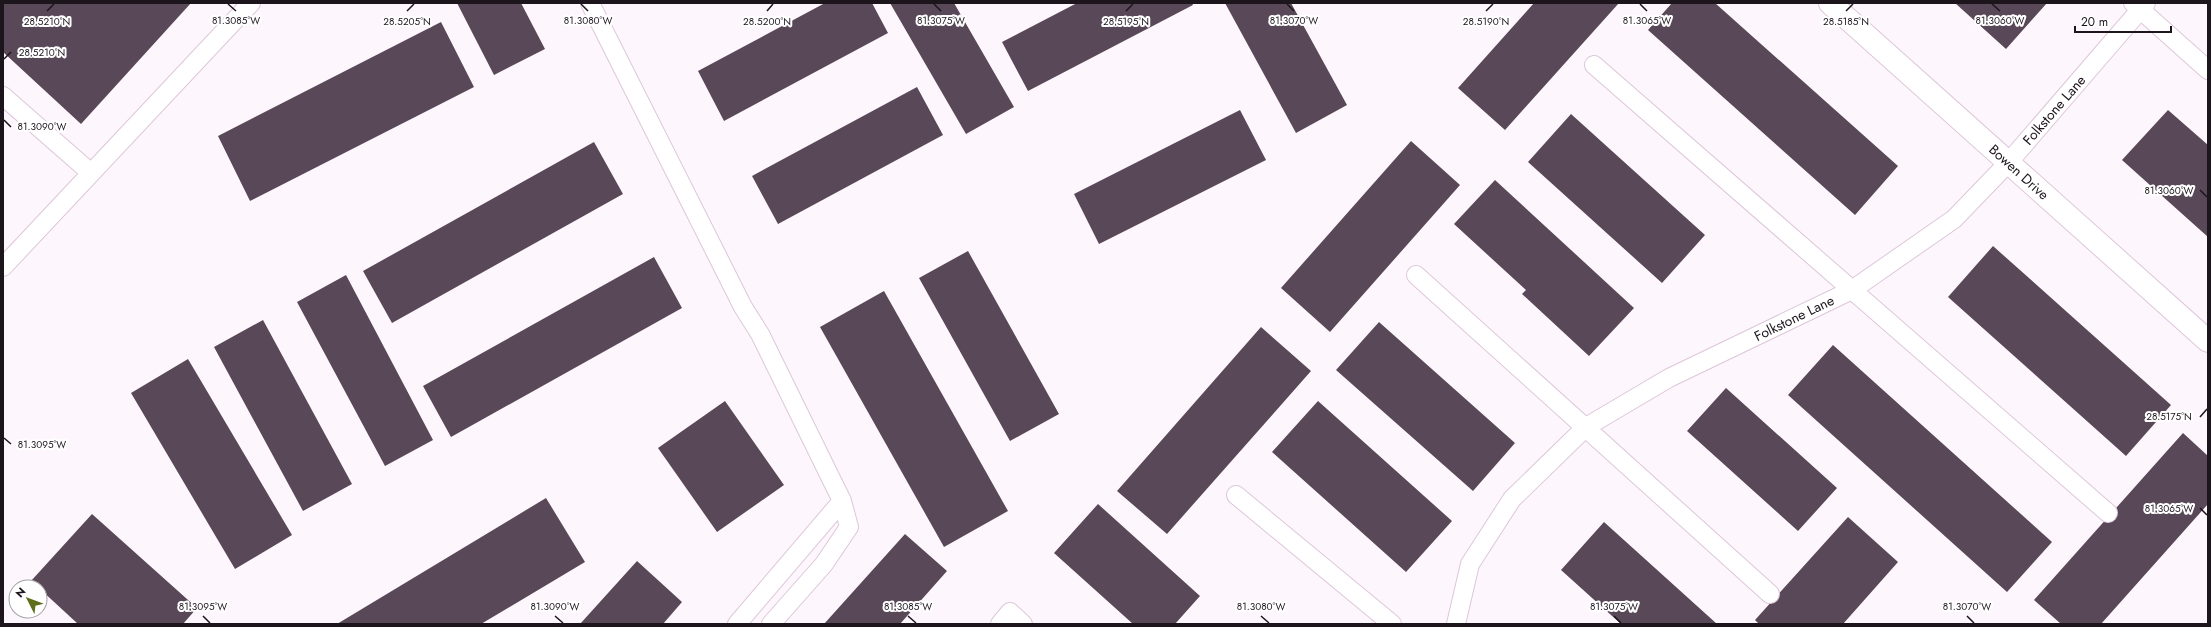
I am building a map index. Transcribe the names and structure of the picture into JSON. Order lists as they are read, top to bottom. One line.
{"streets":{"street":["Bowen Drive"],"lane":["Folkstone Lane"]},"crossings":[["Folkstone Lane","Bowen Drive"]],"scale_bar":"20 m","north":"top left","coordinates":["81.3085°W","81.3080°W","81.3075°W","81.3070°W","81.3065°W","81.3060°W","28.5210°N","28.5205°N","28.5200°N","28.5195°N","28.5190°N","28.5185°N","81.3090°W","28.5175°N","81.3095°W"]}
